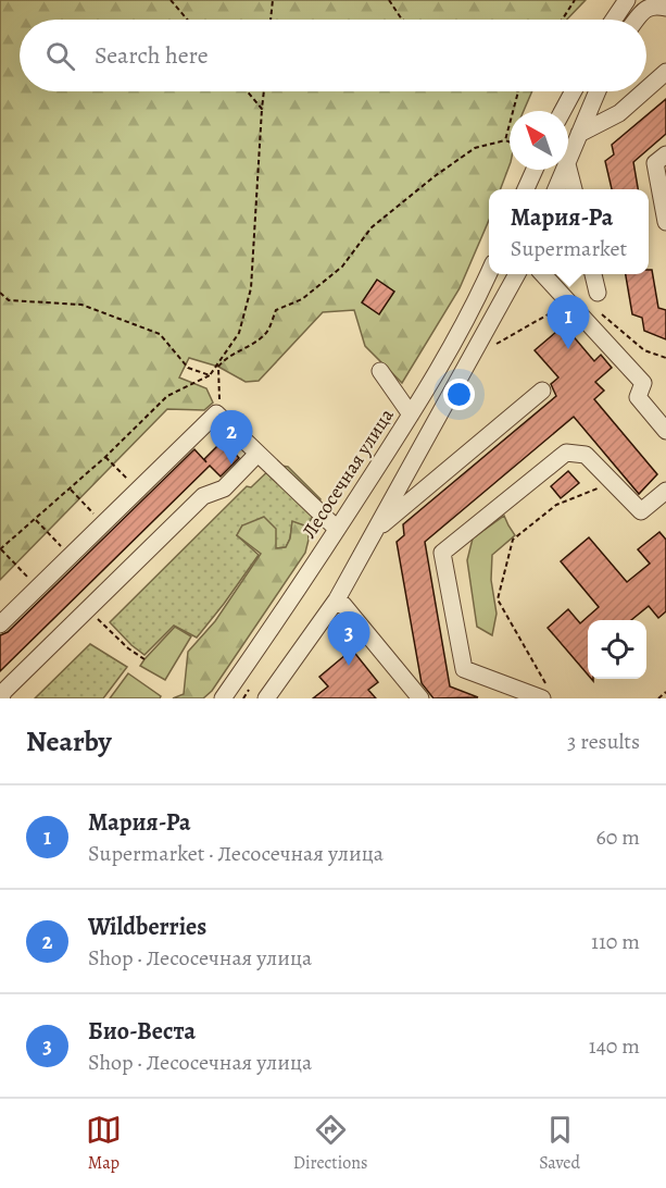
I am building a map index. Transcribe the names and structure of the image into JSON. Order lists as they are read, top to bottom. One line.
{"streets":{"street":["Лесосечная улица"]},"north":"top left","page":{"search":"Search here","popup":["Мария-Ра","Supermarket"],"pins":["1","2","3"],"heading":["Nearby","3 results"],"list":[{"mark":"1","name":"Мария-Ра","note":"Supermarket · Лесосечная улица","value":"60 m"},{"mark":"2","name":"Wildberries","note":"Shop · Лесосечная улица","value":"110 m"},{"mark":"3","name":"Био-Веста","note":"Shop · Лесосечная улица","value":"140 m"}],"nav":["Map","Directions","Saved"]}}
